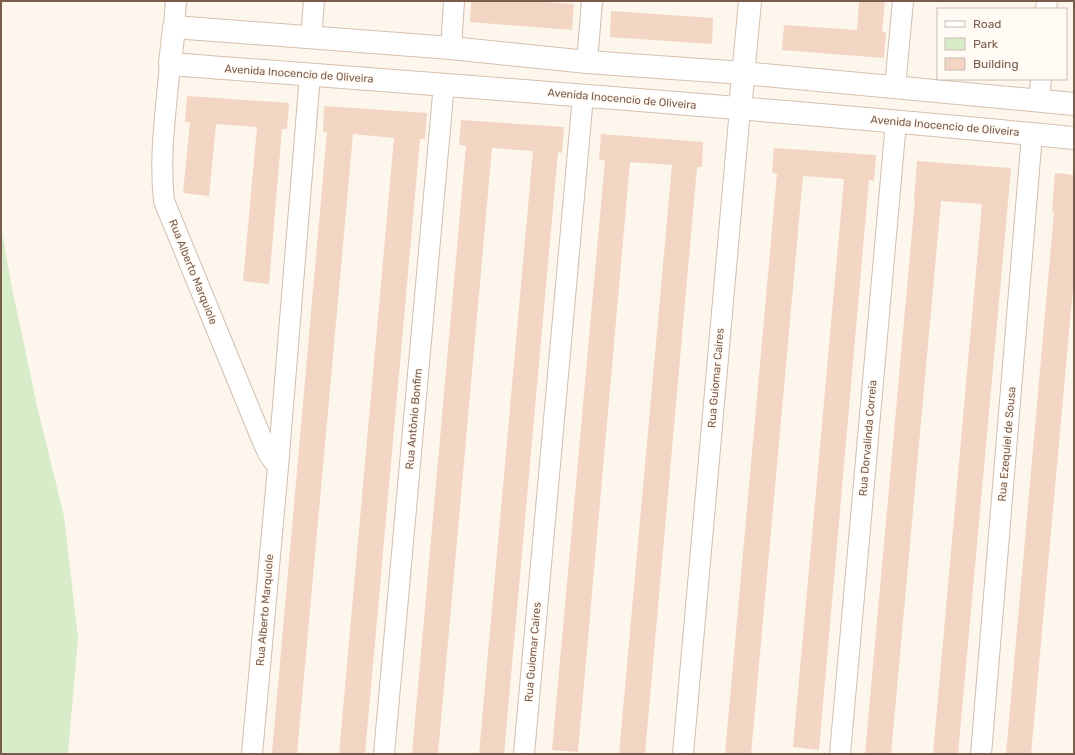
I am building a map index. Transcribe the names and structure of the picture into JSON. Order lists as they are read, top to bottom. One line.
{"streets":{"street":["Avenida Inocencio de Oliveira","Rua Alberto Marquiole","Rua Guiomar Caires","Rua Antônio Bonfim","Rua Dorvalinda Correia","Rua Ezequiel de Sousa"]},"crossings":[["Avenida Inocencio de Oliveira","Rua Alberto Marquiole"],["Avenida Inocencio de Oliveira","Rua Guiomar Caires"],["Avenida Inocencio de Oliveira","Rua Antônio Bonfim"],["Avenida Inocencio de Oliveira","Rua Dorvalinda Correia"],["Avenida Inocencio de Oliveira","Rua Ezequiel de Sousa"]],"legend":["Road","Park","Building"]}
